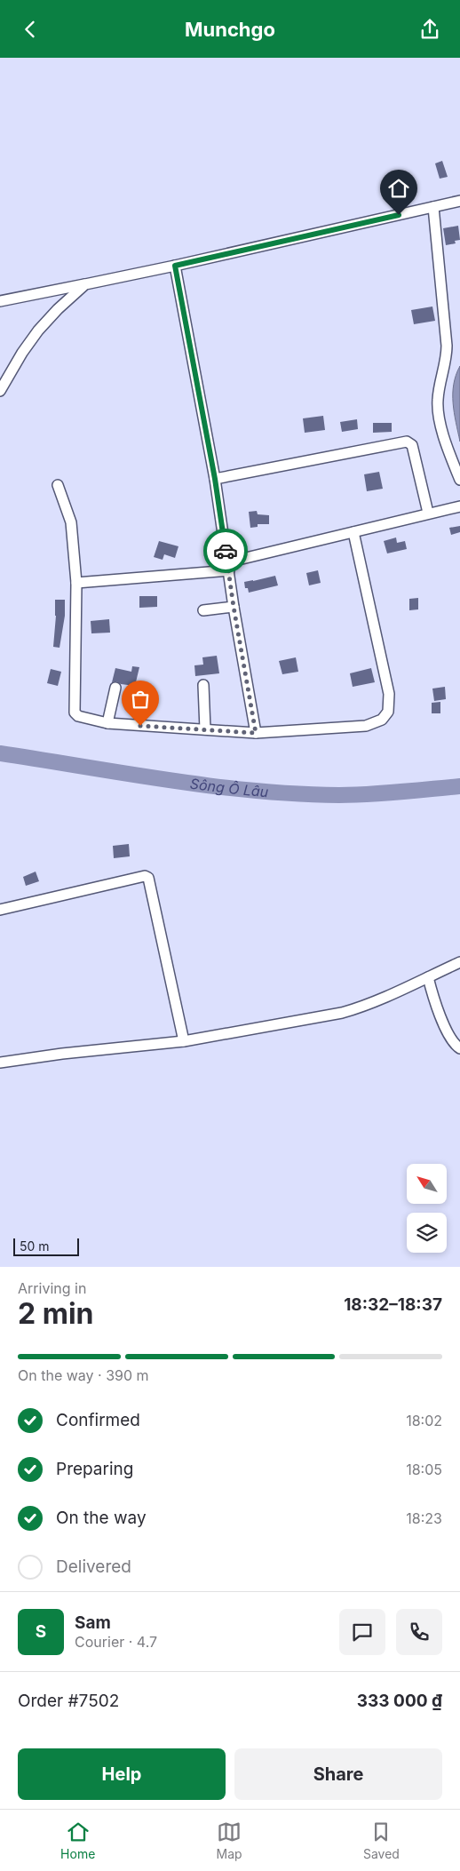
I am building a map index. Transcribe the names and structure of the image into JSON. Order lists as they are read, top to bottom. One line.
{"water":["Sông Ô Lâu"],"scale_bar":"50 m","north":"top left","page":{"header":"Munchgo","scale":"50 m","heading":["2 min","Arriving in","18:32–18:37"],"panel":["Sam","Courier · 4.7","Order #7502","333 000 ₫"],"bar":"On the way · 390 m","list":[["Confirmed","18:02"],["Preparing","18:05"],["On the way","18:23"],"Delivered"],"round":"S","buttons":["Help","Share"],"tabs":["Home","Map","Saved"]}}
